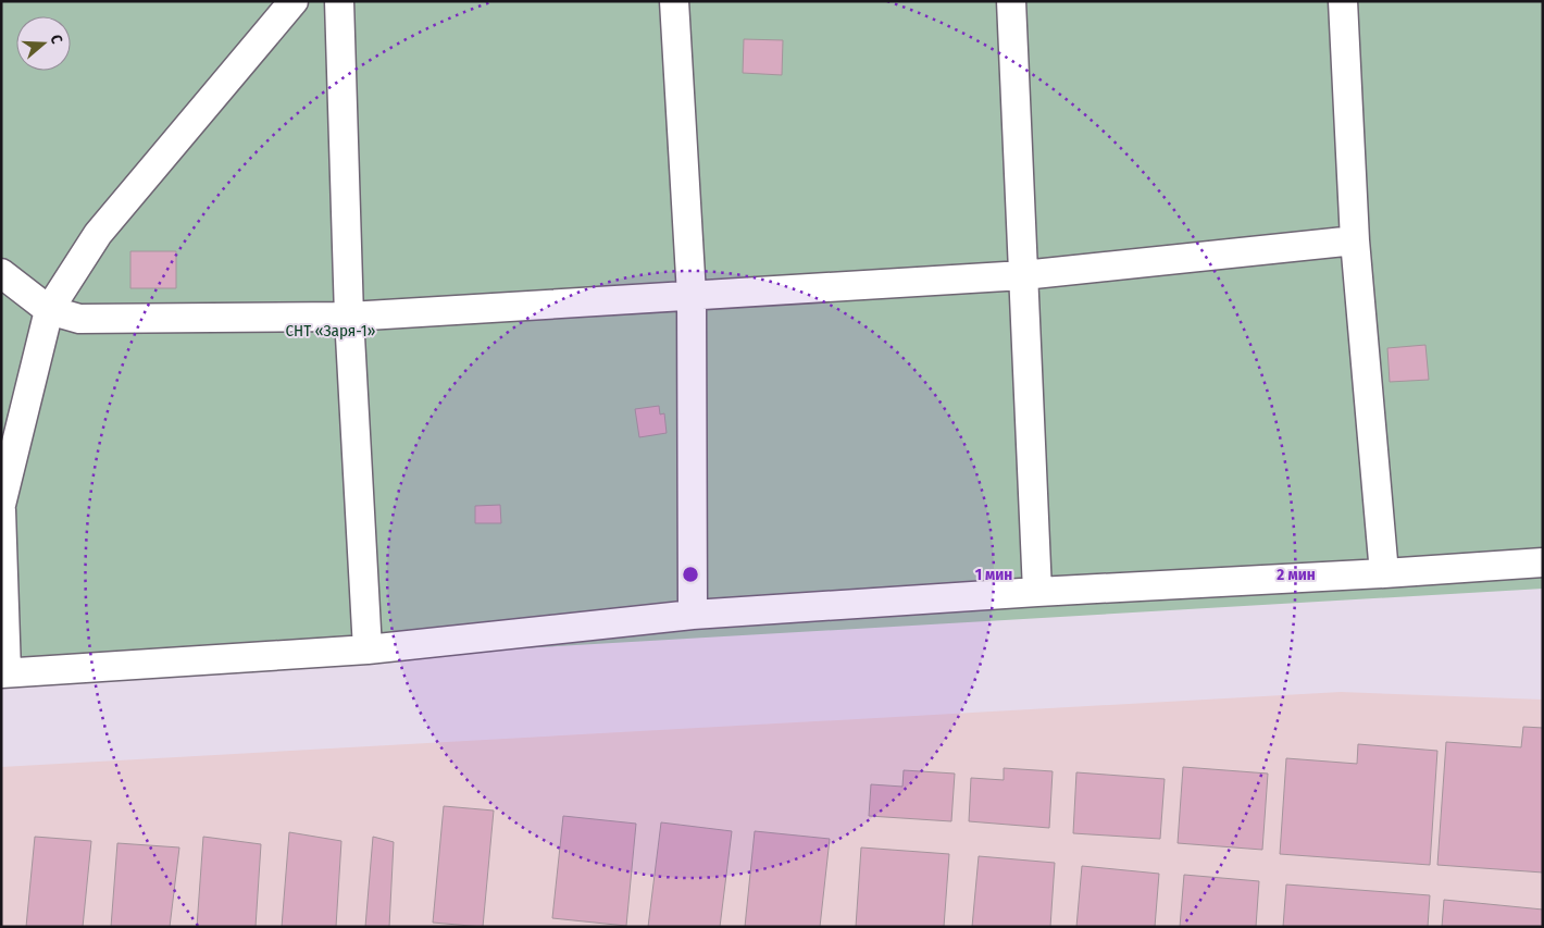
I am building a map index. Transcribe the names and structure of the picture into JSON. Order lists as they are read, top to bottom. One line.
{"parks":["СНТ «Заря-1»"],"north":"right","rings":["1 мин","2 мин"]}
